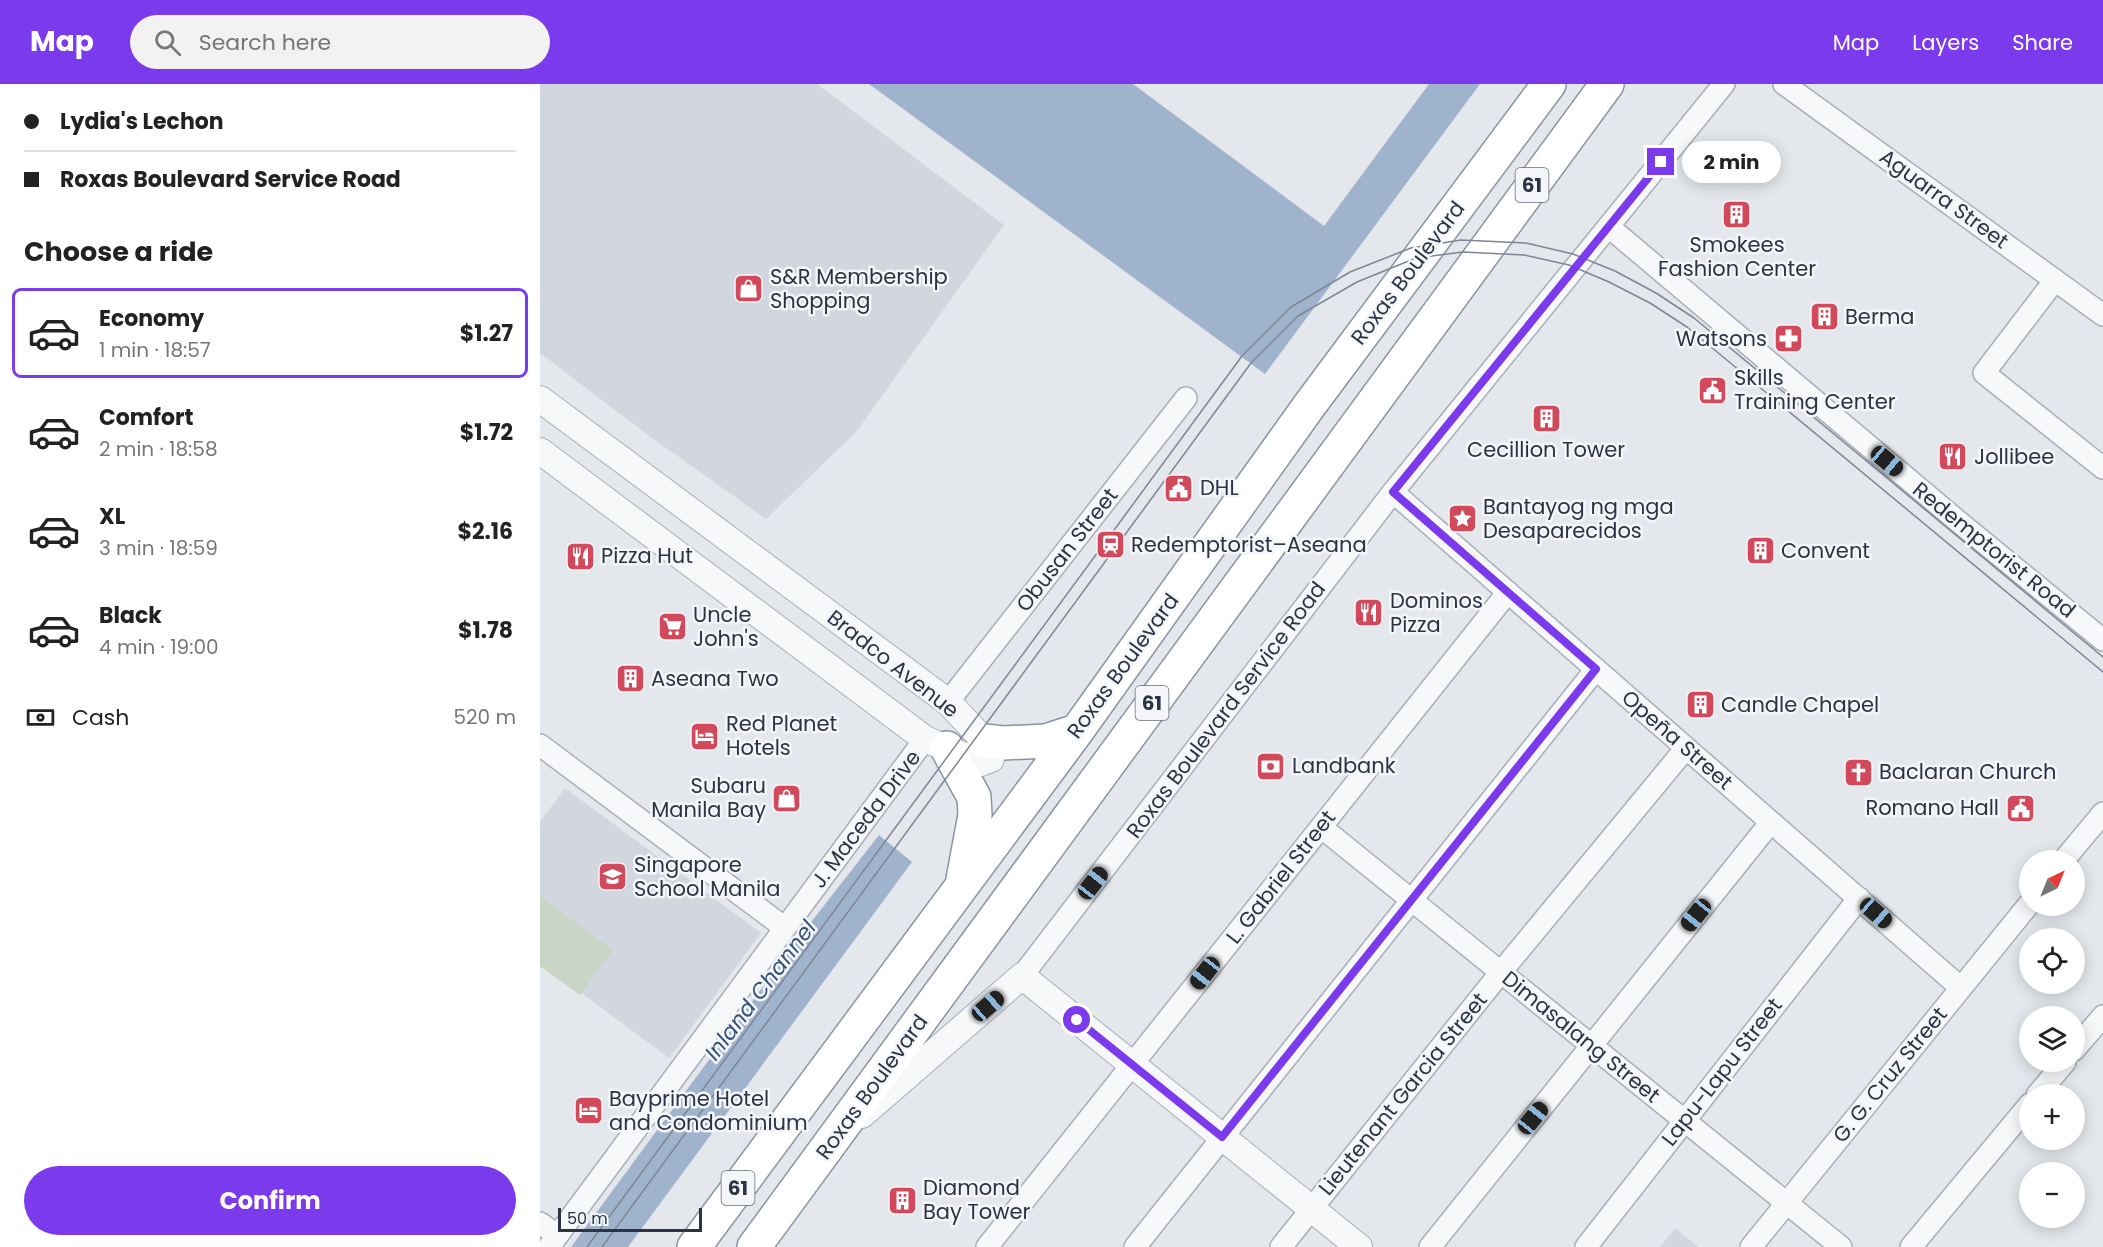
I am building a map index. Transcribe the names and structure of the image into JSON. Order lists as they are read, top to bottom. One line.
{"streets":{"highway":["61","Roxas Boulevard"],"street":["Aguarra Street","Obusan Street","Redemptorist Road","Bradco Avenue","Roxas Boulevard Service Road","Opeña Street","J. Maceda Drive","L. Gabriel Street","Dimasalang Street","Lapu-Lapu Street","G. G. Cruz Street","Lieutenant Garcia Street"]},"crossings":[["Roxas Boulevard","Roxas Boulevard Service Road"],["Obusan Street","Bradco Avenue"],["Redemptorist Road","Roxas Boulevard Service Road"],["Bradco Avenue","J. Maceda Drive"],["Roxas Boulevard Service Road","Opeña Street"],["Opeña Street","L. Gabriel Street"],["Opeña Street","Lapu-Lapu Street"],["Opeña Street","G. G. Cruz Street"],["Opeña Street","Lieutenant Garcia Street"],["L. Gabriel Street","Dimasalang Street"],["Dimasalang Street","Lapu-Lapu Street"],["Dimasalang Street","G. G. Cruz Street"],["Dimasalang Street","Lieutenant Garcia Street"]],"water":["Inland Channel"],"places":{"building":["Smokees Fashion Center","Berma","Cecillion Tower","Convent","Aseana Two","Candle Chapel","Diamond Bay Tower"],"shop":["S&R Membership Shopping","Subaru Manila Bay"],"pharmacy":["Watsons"],"public building":["Skills Training Center","DHL","Romano Hall"],"restaurant":["Jollibee","Pizza Hut","Dominos Pizza"],"place":["Bantayog ng mga Desaparecidos"],"station":["Redemptorist–Aseana"],"supermarket":["Uncle John's"],"hotel":["Red Planet Hotels","Bayprime Hotel and Condominium"],"bank":["Landbank"],"church":["Baclaran Church"],"school or university":["Singapore School Manila"]},"scale_bar":"50 m","north":"top right","page":{"header":"Map","search":"Search here","nav":["Map","Layers","Share"],"banner":["Lydia's Lechon","Roxas Boulevard Service Road"],"bubble":"2 min","heading":"Choose a ride","list":[{"name":"Economy","note":"1 min · 18:57","value":"$1.27"},{"name":"Comfort","note":"2 min · 18:58","value":"$1.72"},{"name":"XL","note":"3 min · 18:59","value":"$2.16"},{"name":"Black","note":"4 min · 19:00","value":"$1.78"}],"pay":["Cash","520 m"],"map_buttons":["+","−"],"buttons":"Confirm","scale":"50 m"}}
